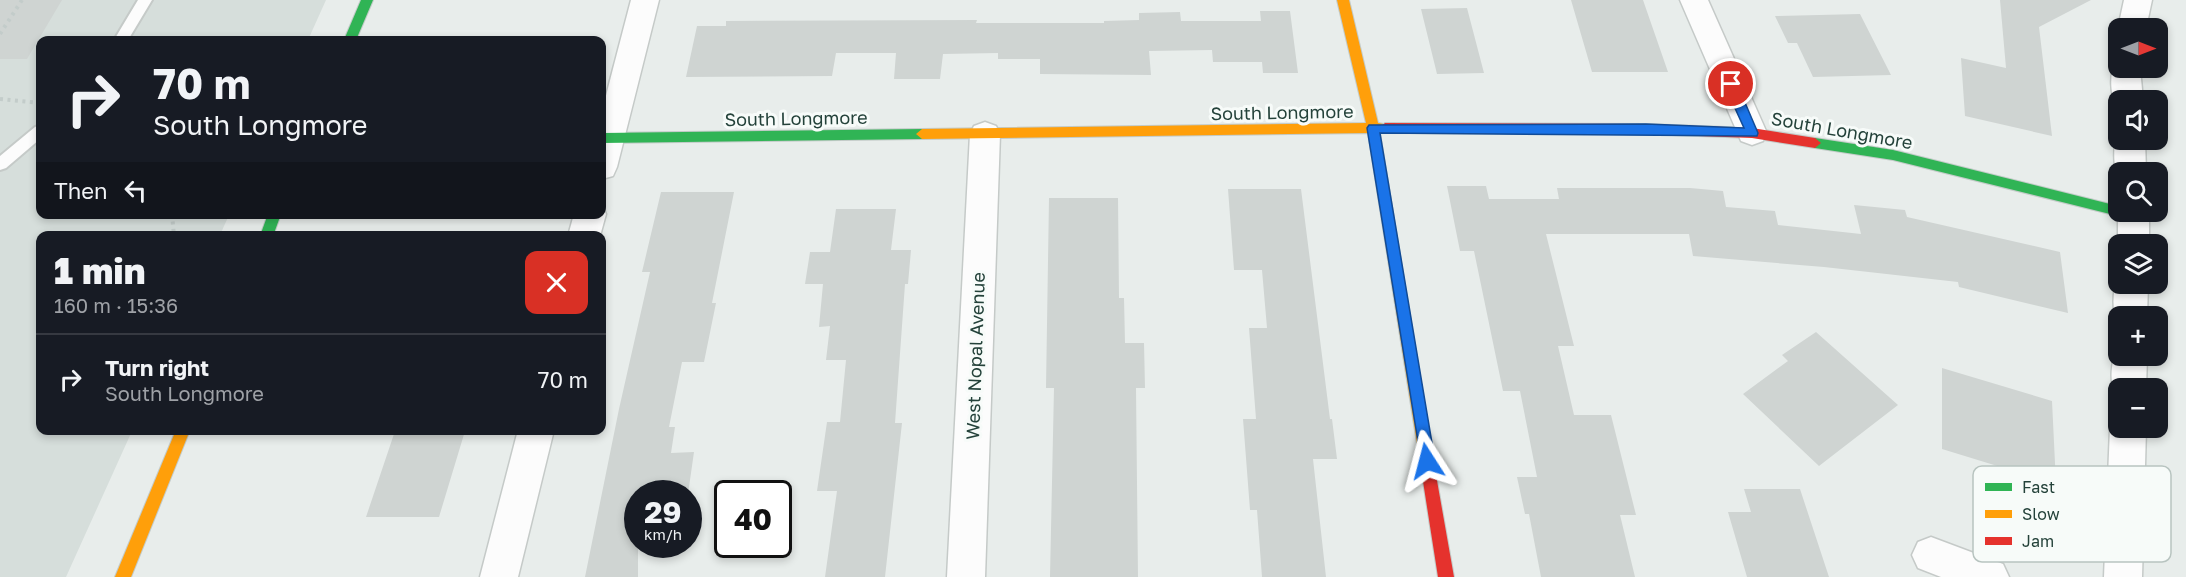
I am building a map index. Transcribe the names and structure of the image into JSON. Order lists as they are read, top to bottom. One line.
{"streets":{"street":["South Longmore","West Nopal Avenue"]},"crossings":[["South Longmore","West Nopal Avenue"]],"legend":["Fast","Slow","Jam"],"north":"right","page":{"map_buttons":["+","−"],"turn":["70 m","South Longmore"],"then":"Then","heading":["1 min","160 m · 15:36"],"list":[{"name":"Turn right","note":"South Longmore","value":"70 m"}],"speed":"29 km/h","limit":"40"}}
